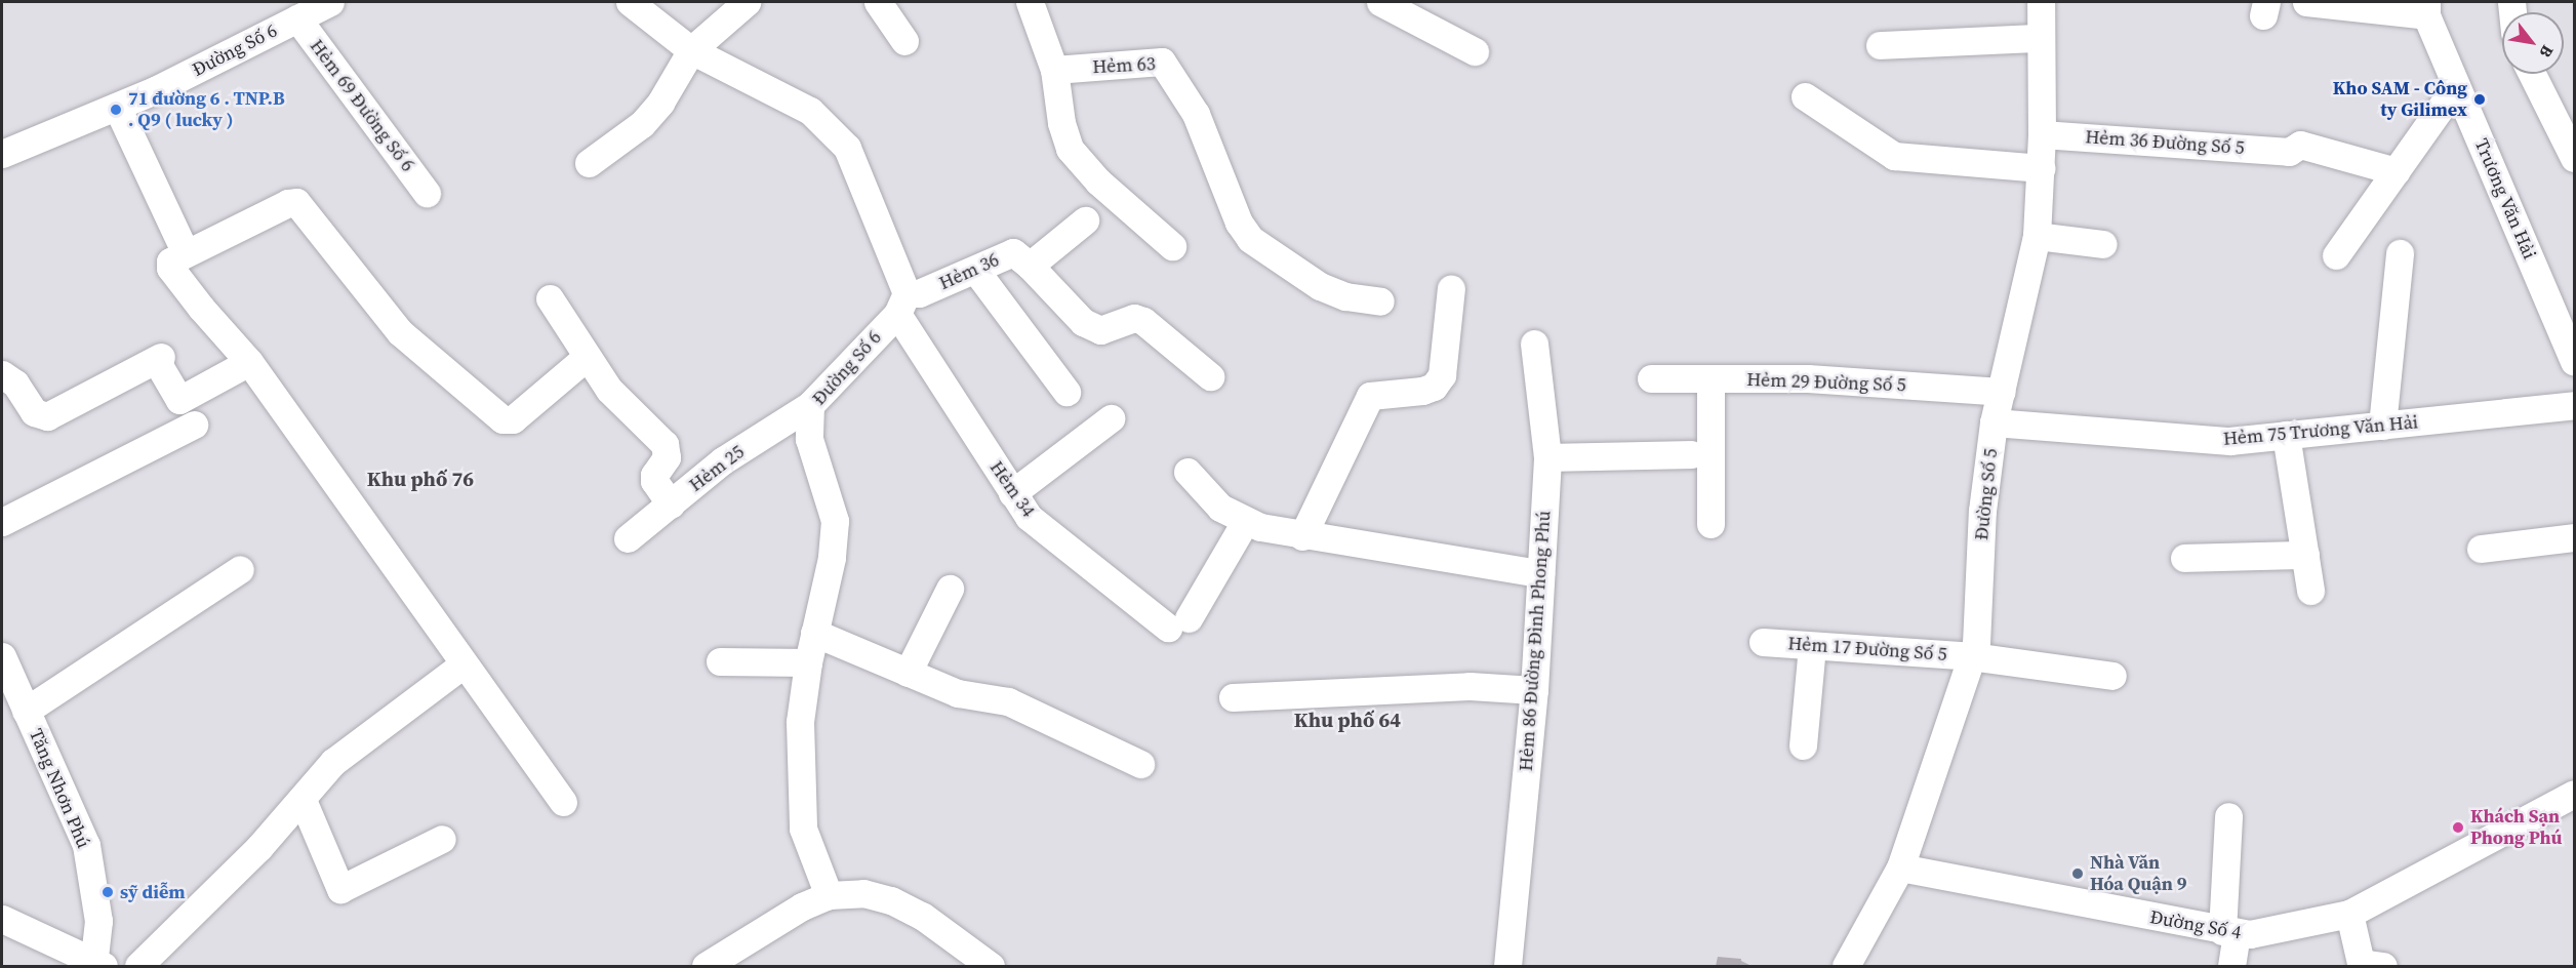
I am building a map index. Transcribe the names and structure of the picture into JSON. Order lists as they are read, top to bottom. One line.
{"streets":{"street":["Đường Số 6","Hẻm 63","Hẻm 69 Đường Số 6","Hẻm 36 Đường Số 5","Trương Văn Hải","Hẻm 36","Hẻm 29 Đường Số 5","Hẻm 75 Trương Văn Hải","Hẻm 25","Hẻm 34","Đường Số 5","Hẻm 86 Đường Đình Phong Phú","Hẻm 17 Đường Số 5","Tăng Nhơn Phú","Đường Số 4"]},"crossings":[["Đường Số 6","Hẻm 69 Đường Số 6"],["Đường Số 6","Hẻm 36"],["Đường Số 6","Hẻm 25"],["Đường Số 6","Hẻm 34"],["Hẻm 36 Đường Số 5","Đường Số 5"],["Hẻm 36","Hẻm 34"],["Hẻm 29 Đường Số 5","Đường Số 5"],["Hẻm 75 Trương Văn Hải","Đường Số 5"],["Đường Số 5","Hẻm 17 Đường Số 5"],["Đường Số 5","Đường Số 4"]],"districts":["Khu phố 76","Khu phố 64"],"places":["Kho SAM - Công ty Gilimex","71 đường 6 . TNP.B . Q9 ( lucky )","Khách Sạn Phong Phú","Nhà Văn Hóa Quận 9","sỹ diễm"],"north":"bottom right"}
